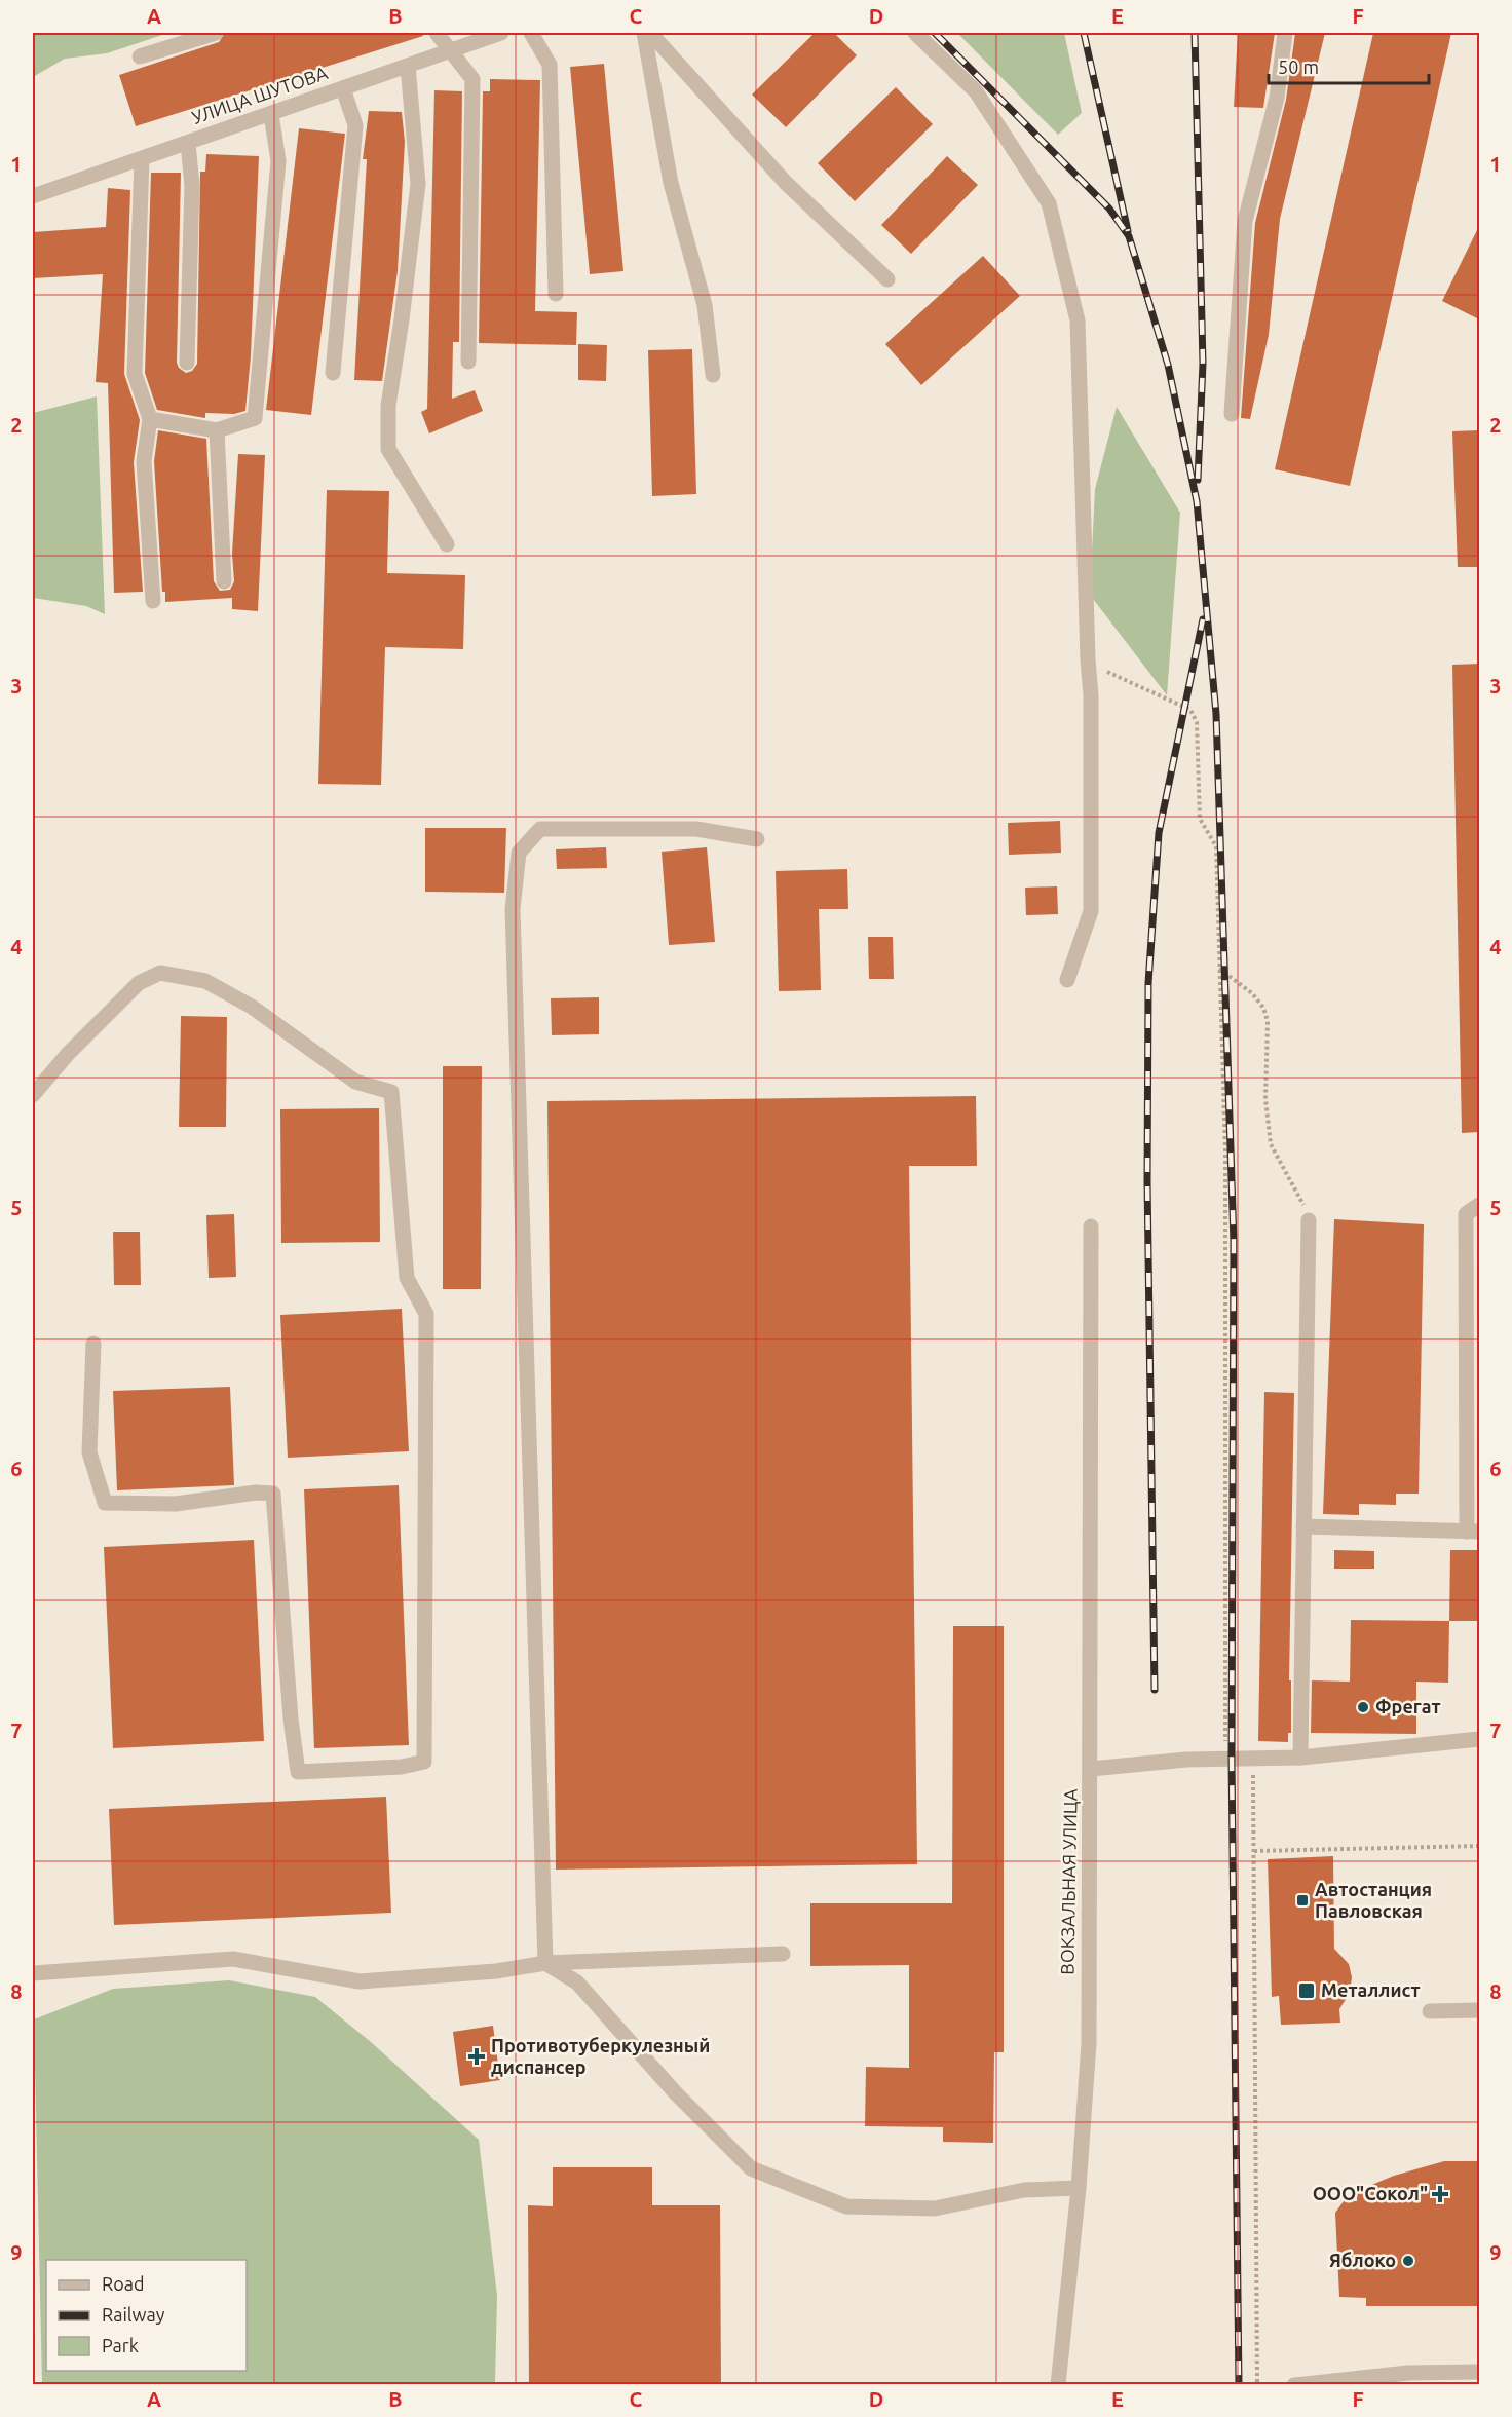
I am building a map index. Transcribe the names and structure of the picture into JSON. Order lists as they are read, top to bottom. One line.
{"streets":{"street":["УЛИЦА ШУТОВА","ВОКЗАЛЬНАЯ УЛИЦА"]},"places":{"other":["Фрегат","Яблоко"],"transit":["Автостанция Павловская","Металлист"],"health":["Противотуберкулезный диспансер","ООО\"Сокол\""]},"legend":["Road","Railway","Park"],"scale_bar":"50 m","grid":{"columns":["A","B","C","D","E","F"],"rows":["1","2","3","4","5","6","7","8","9"]}}
